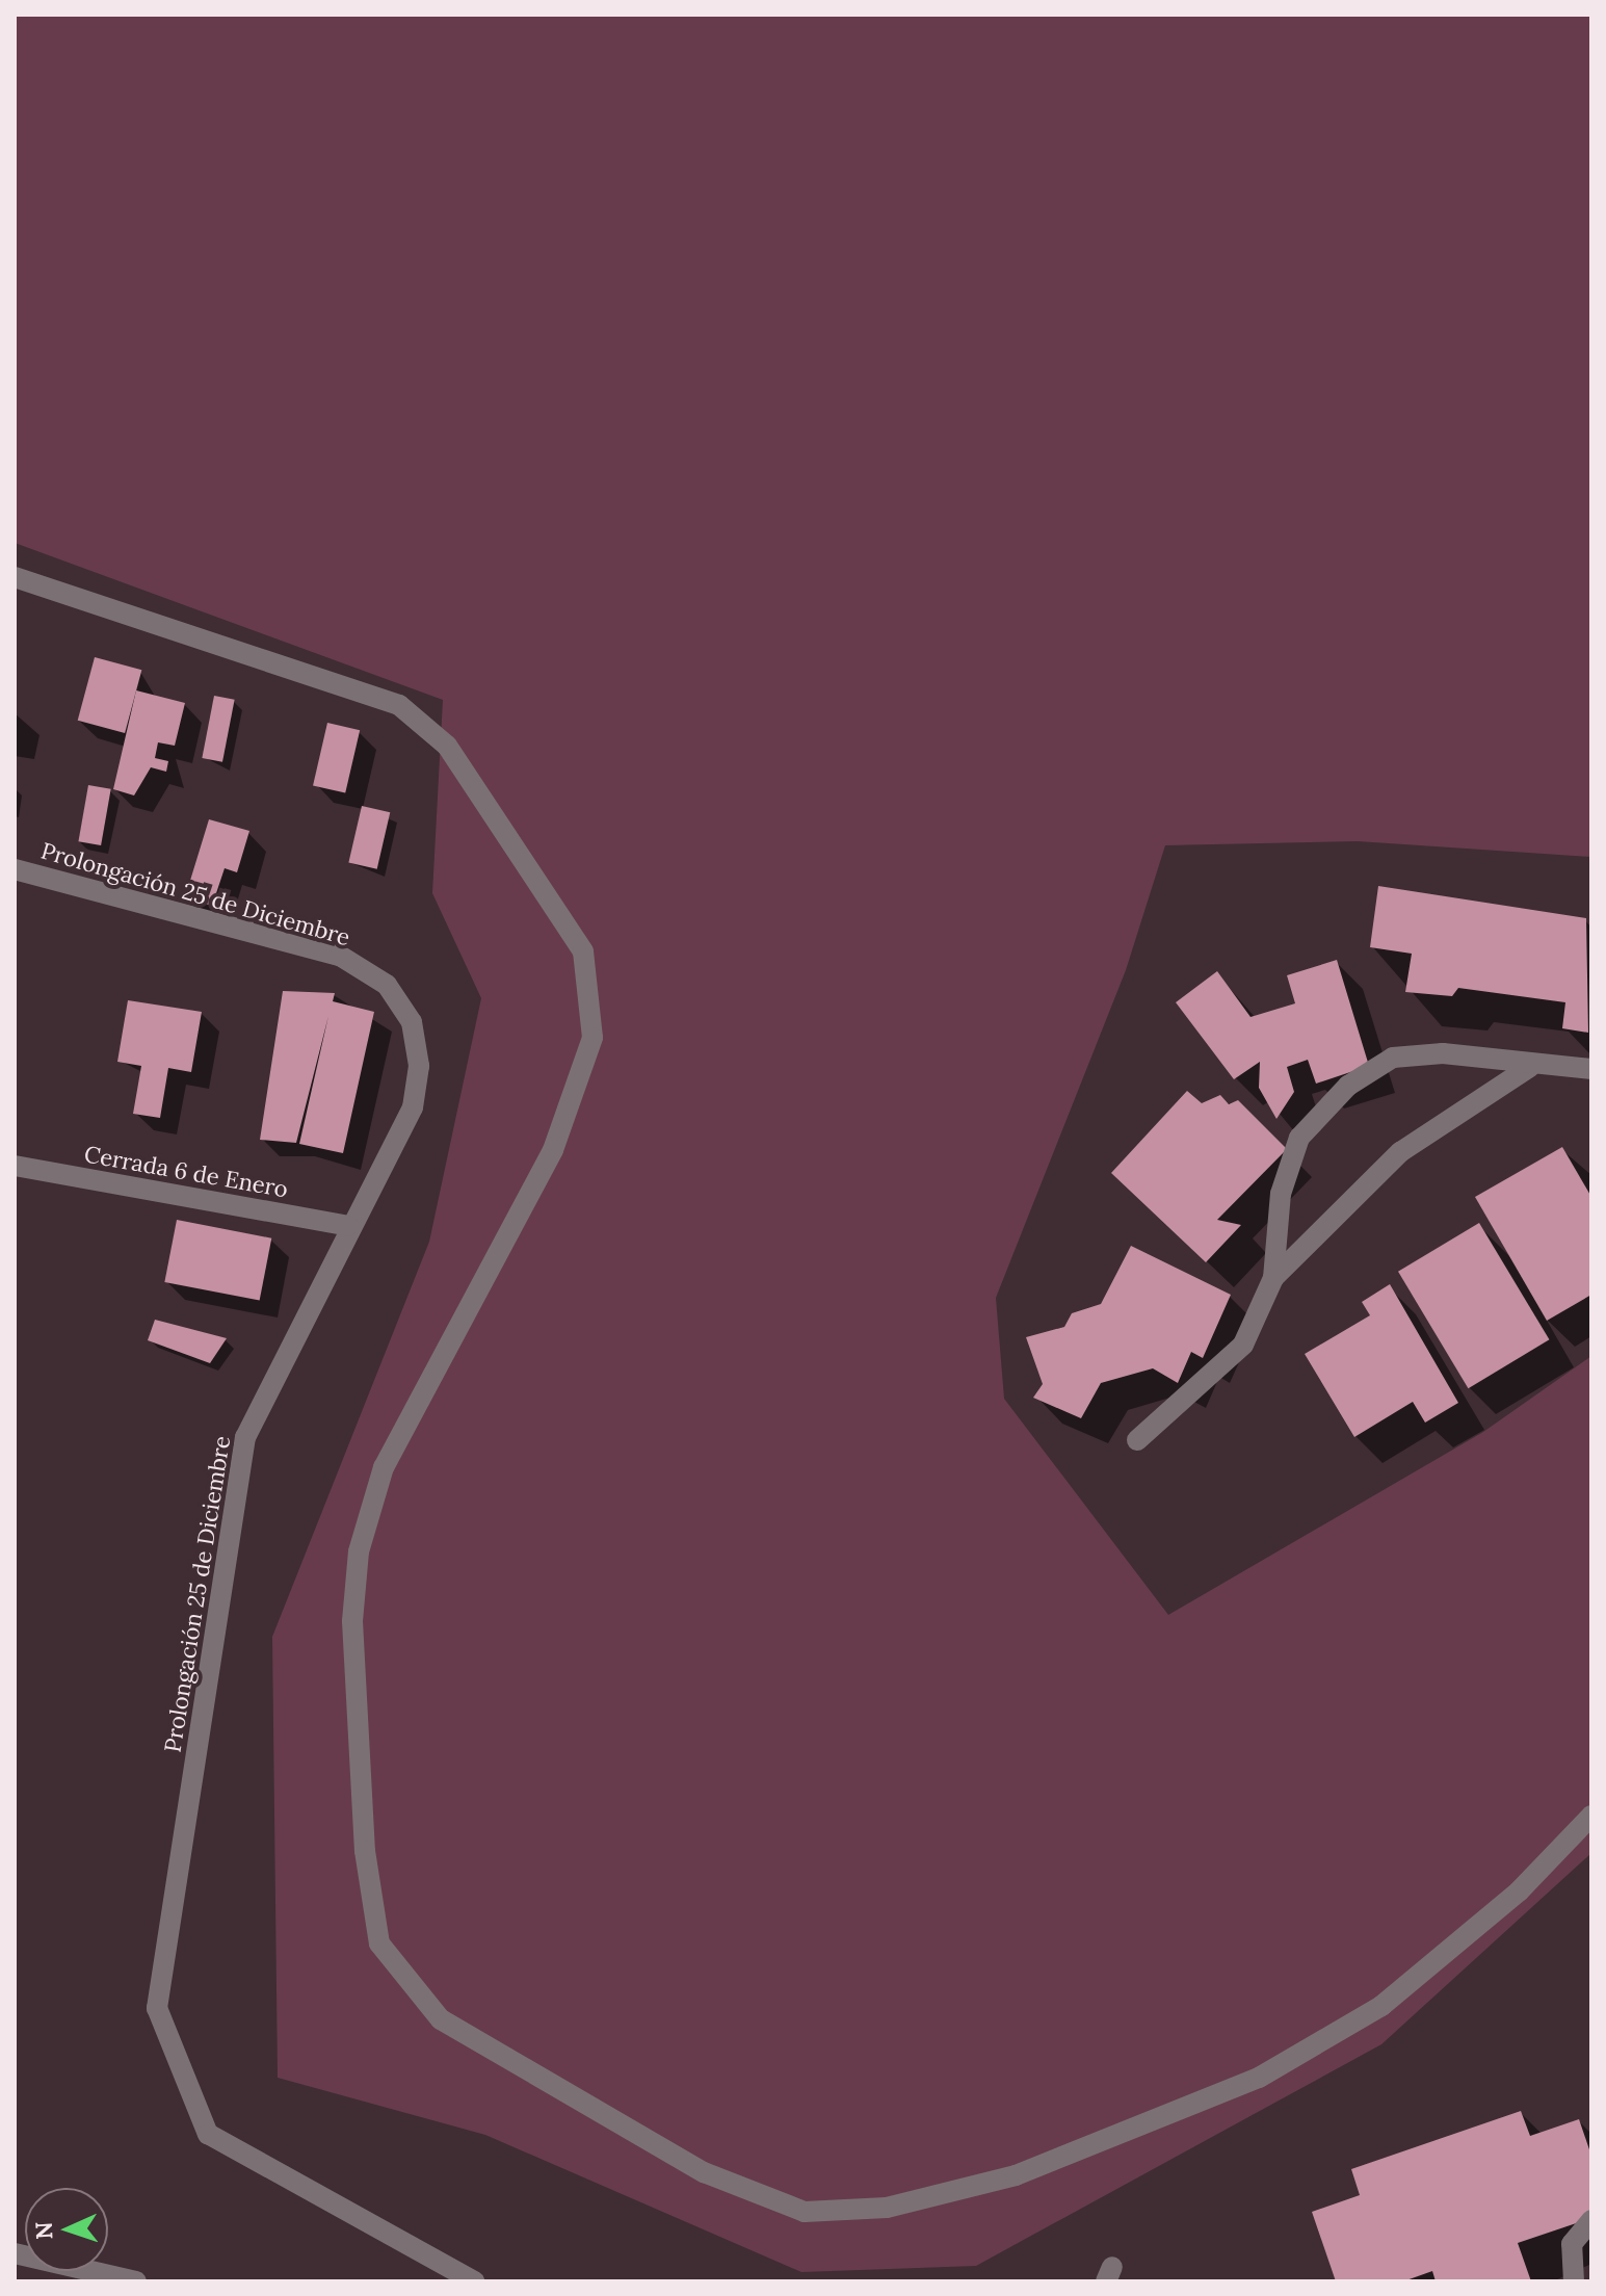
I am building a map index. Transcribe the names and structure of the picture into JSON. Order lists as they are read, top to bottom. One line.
{"streets":{"street":["Prolongación 25 de Diciembre","Cerrada 6 de Enero"]},"crossings":[["Prolongación 25 de Diciembre","Cerrada 6 de Enero"]],"north":"left"}
